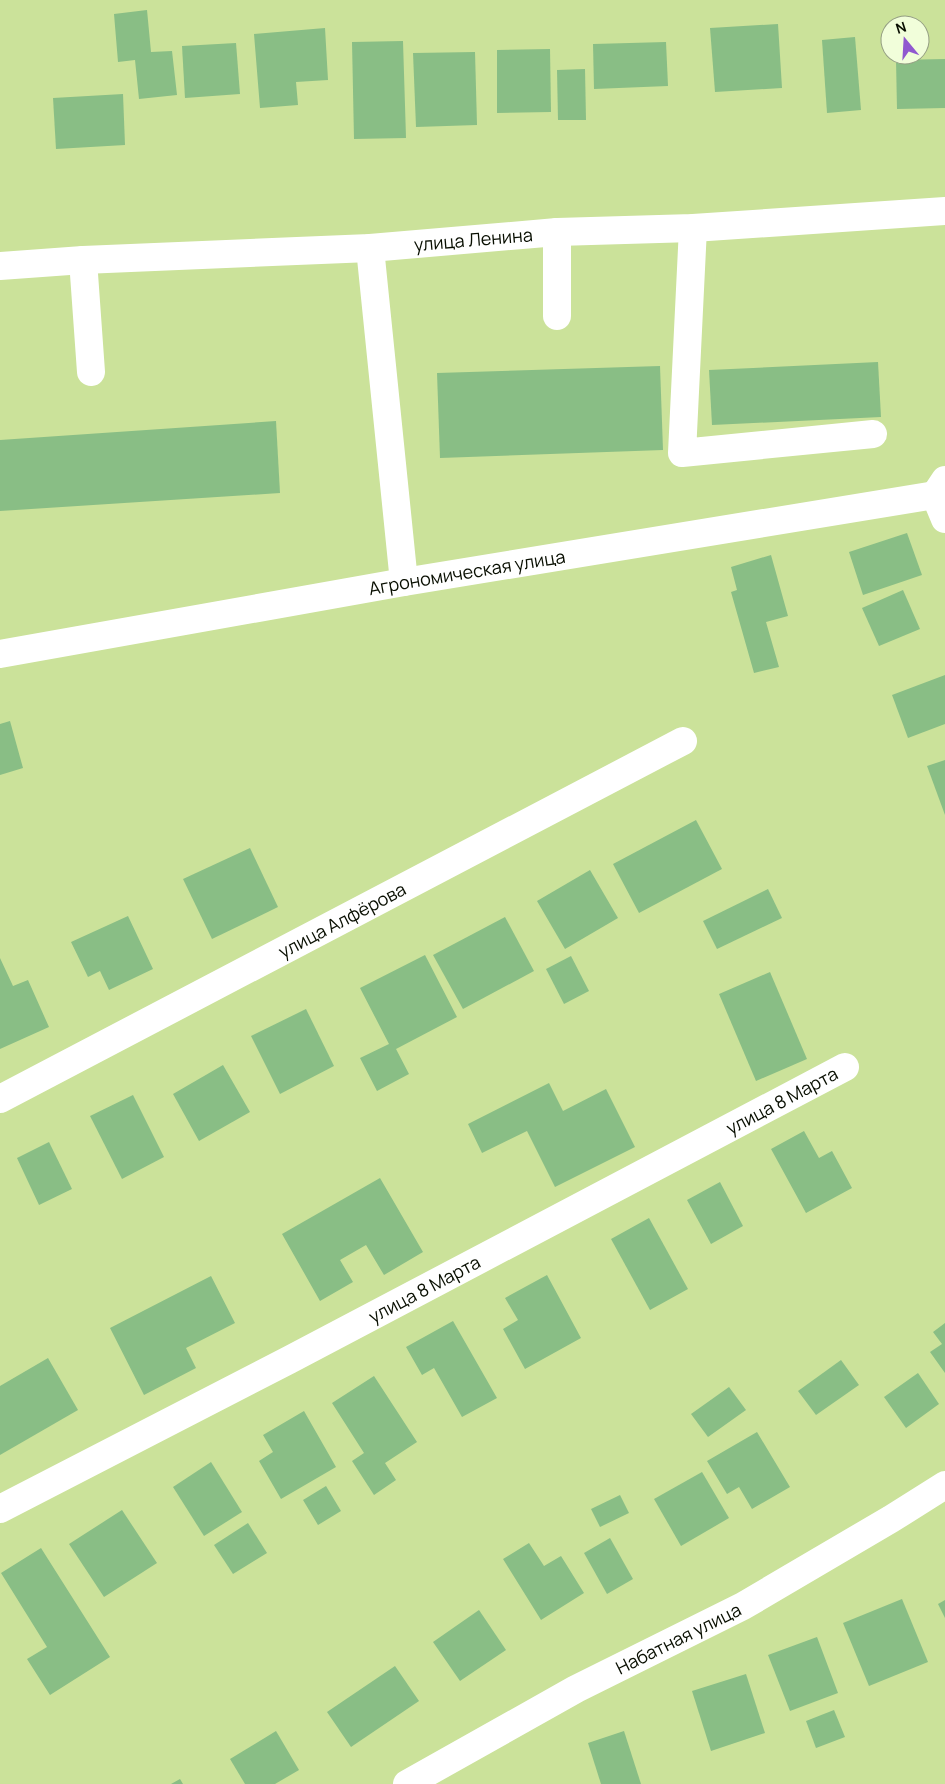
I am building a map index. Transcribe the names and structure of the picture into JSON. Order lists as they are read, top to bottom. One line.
{"streets":{"street":["улица Ленина","Агрономическая улица","улица Алфёрова","улица 8 Марта","Набатная улица"]},"north":"top"}
